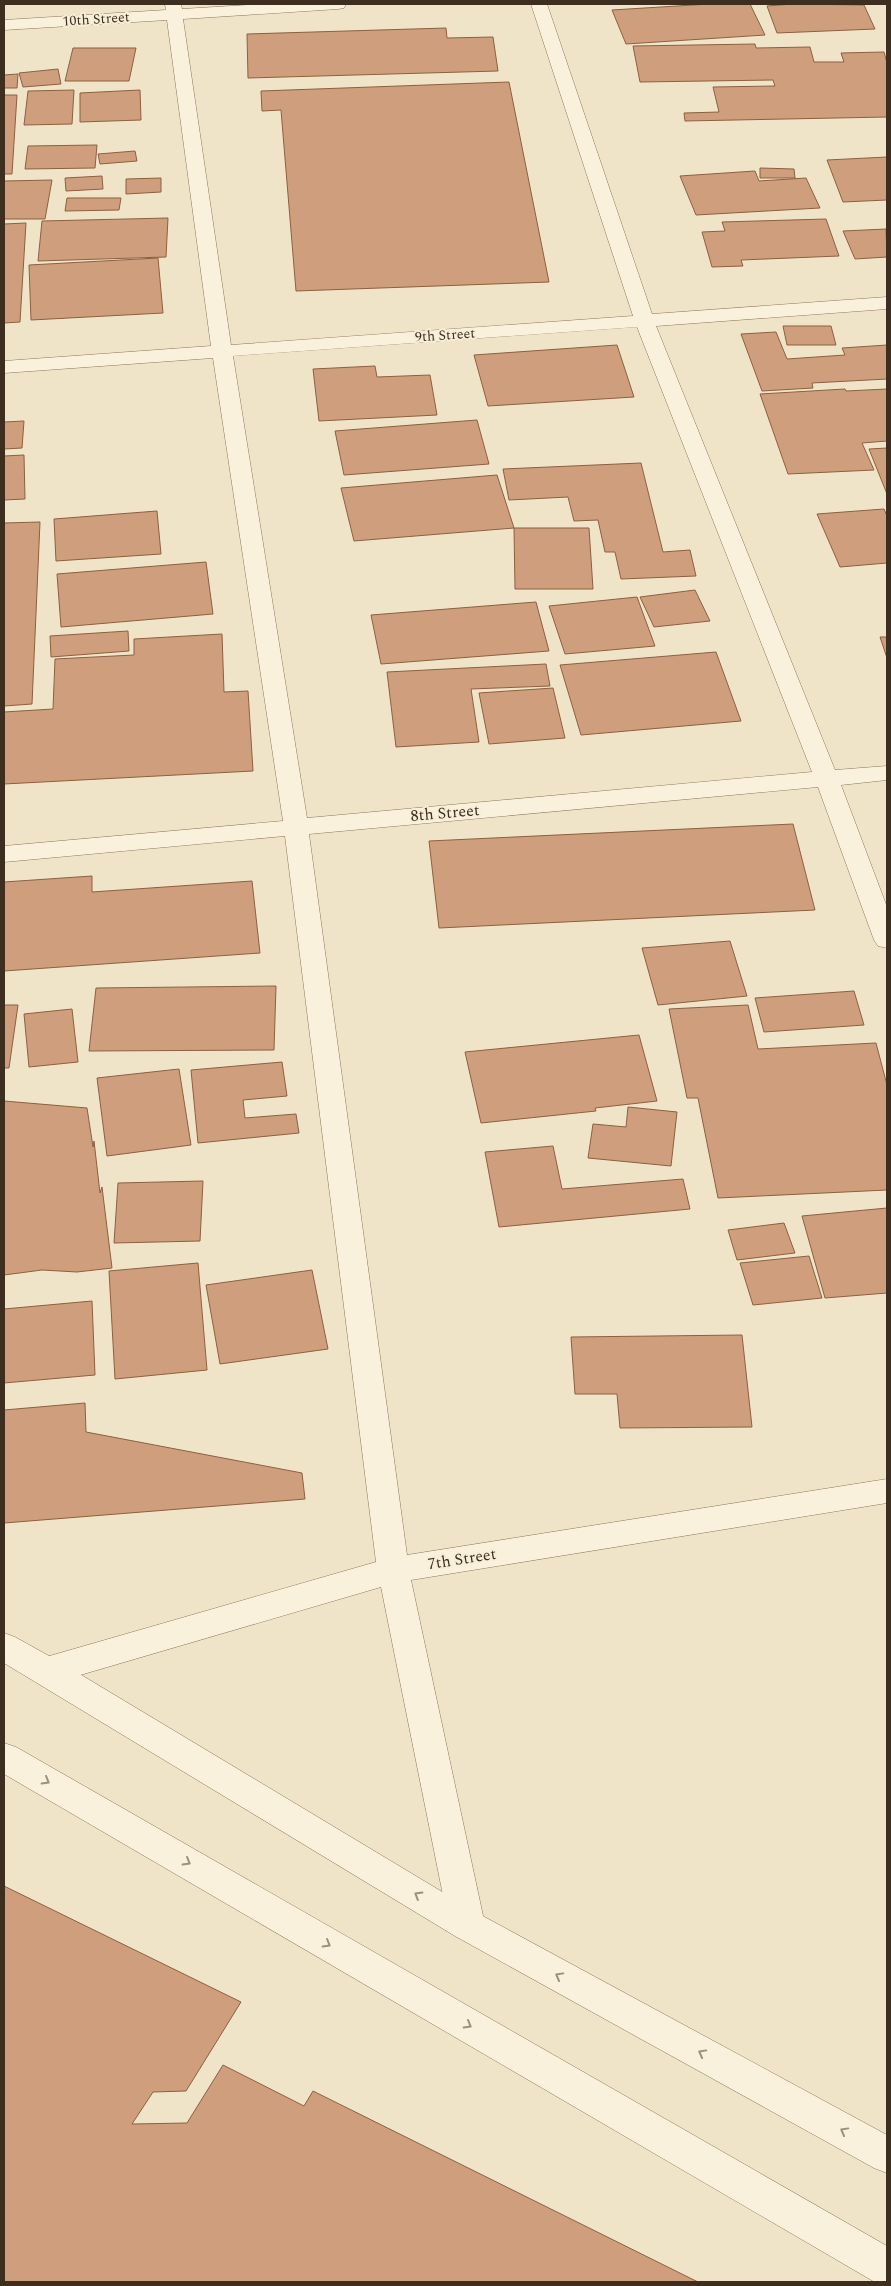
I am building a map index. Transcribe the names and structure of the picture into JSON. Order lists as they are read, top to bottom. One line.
{"streets":{"street":["10th Street","9th Street","8th Street","7th Street"]}}
